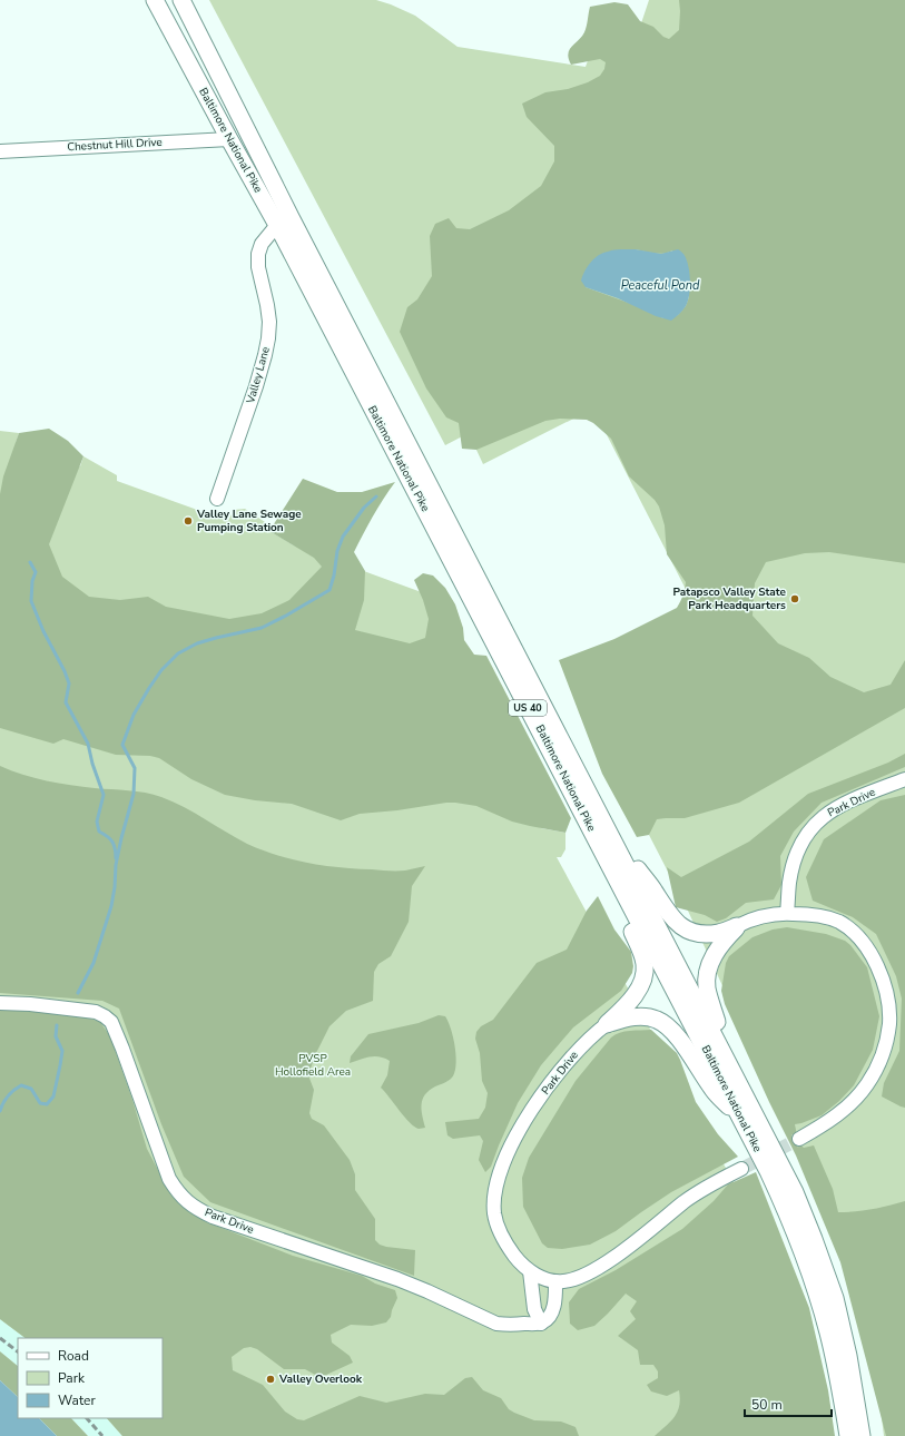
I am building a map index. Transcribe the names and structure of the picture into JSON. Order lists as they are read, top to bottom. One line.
{"streets":{"main road":["Baltimore National Pike","US 40"],"street":["Chestnut Hill Drive","Valley Lane","Park Drive"]},"crossings":[["Baltimore National Pike","Chestnut Hill Drive"],["Baltimore National Pike","Valley Lane"]],"water":["Peaceful Pond"],"parks":["PVSP Hollofield Area"],"places":["Valley Lane Sewage Pumping Station","Patapsco Valley State Park Headquarters","Valley Overlook"],"legend":["Road","Park","Water"],"scale_bar":"50 m"}
